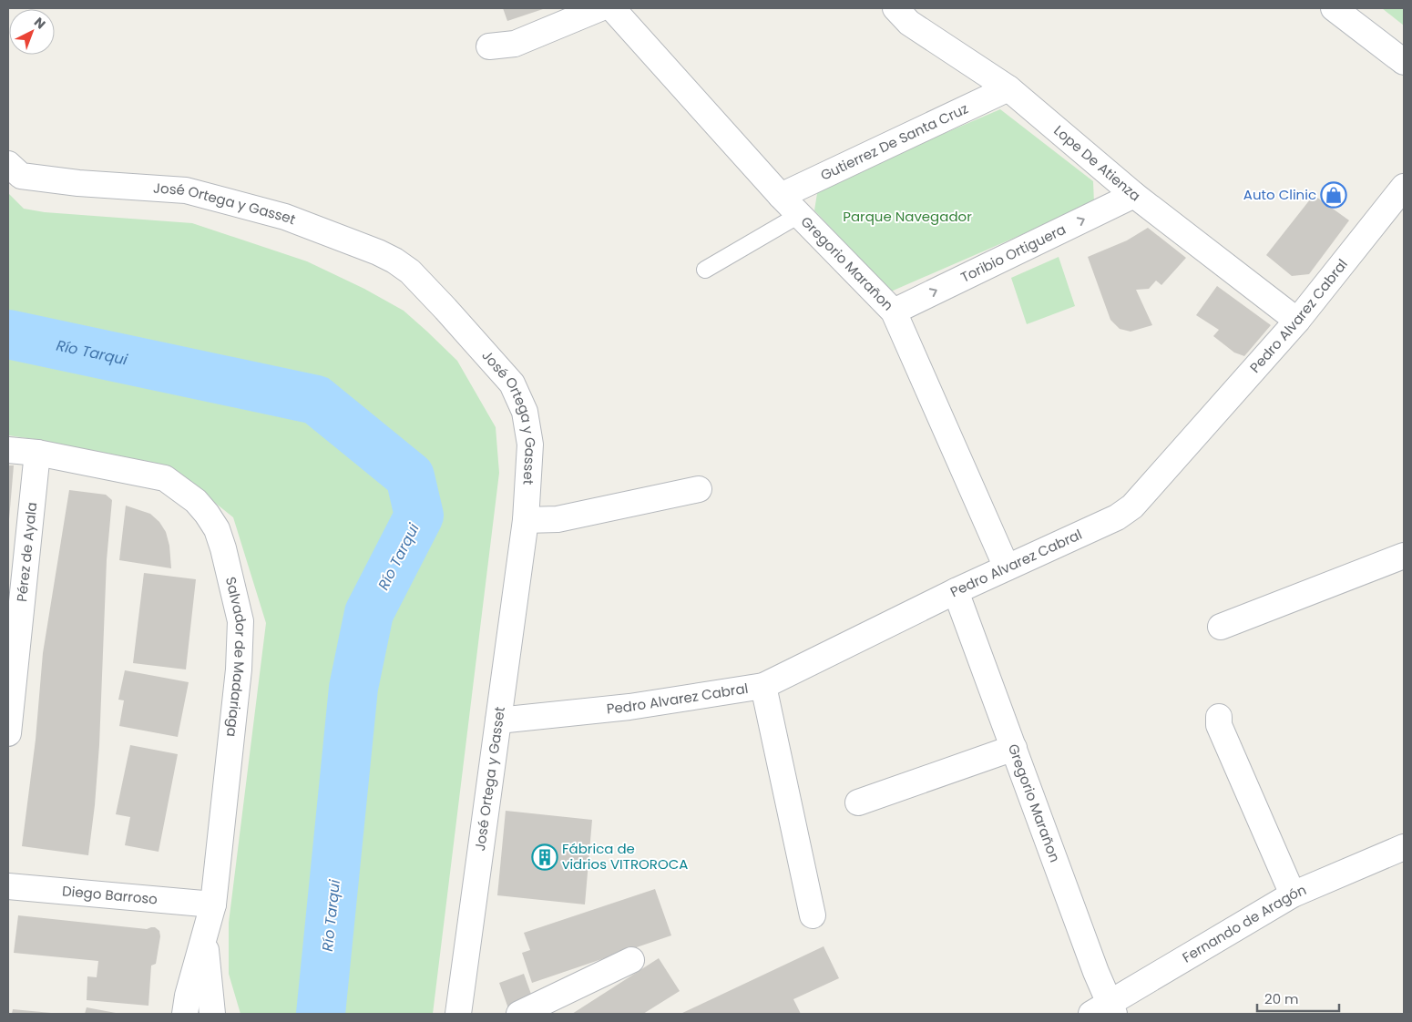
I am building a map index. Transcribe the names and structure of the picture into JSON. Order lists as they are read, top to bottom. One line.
{"streets":{"street":["Gutierrez De Santa Cruz","Lope De Atienza","José Ortega y Gasset","Toribio Ortiguera","Gregorio Marañon","Pedro Alvarez Cabral","Pérez de Ayala","Salvador de Madariaga","Diego Barroso","Fernando de Aragón"]},"crossings":[["Gutierrez De Santa Cruz","Lope De Atienza"],["Gutierrez De Santa Cruz","Gregorio Marañon"],["Lope De Atienza","Toribio Ortiguera"],["Lope De Atienza","Pedro Alvarez Cabral"],["José Ortega y Gasset","Pedro Alvarez Cabral"],["Toribio Ortiguera","Gregorio Marañon"],["Gregorio Marañon","Pedro Alvarez Cabral"],["Gregorio Marañon","Fernando de Aragón"],["Pérez de Ayala","Salvador de Madariaga"],["Salvador de Madariaga","Diego Barroso"]],"one_way":["Toribio Ortiguera"],"water":["Río Tarqui"],"parks":["Parque Navegador"],"places":{"shop":["Auto Clinic"],"building":["Fábrica de vidrios VITROROCA"]},"scale_bar":"20 m","north":"top right"}
